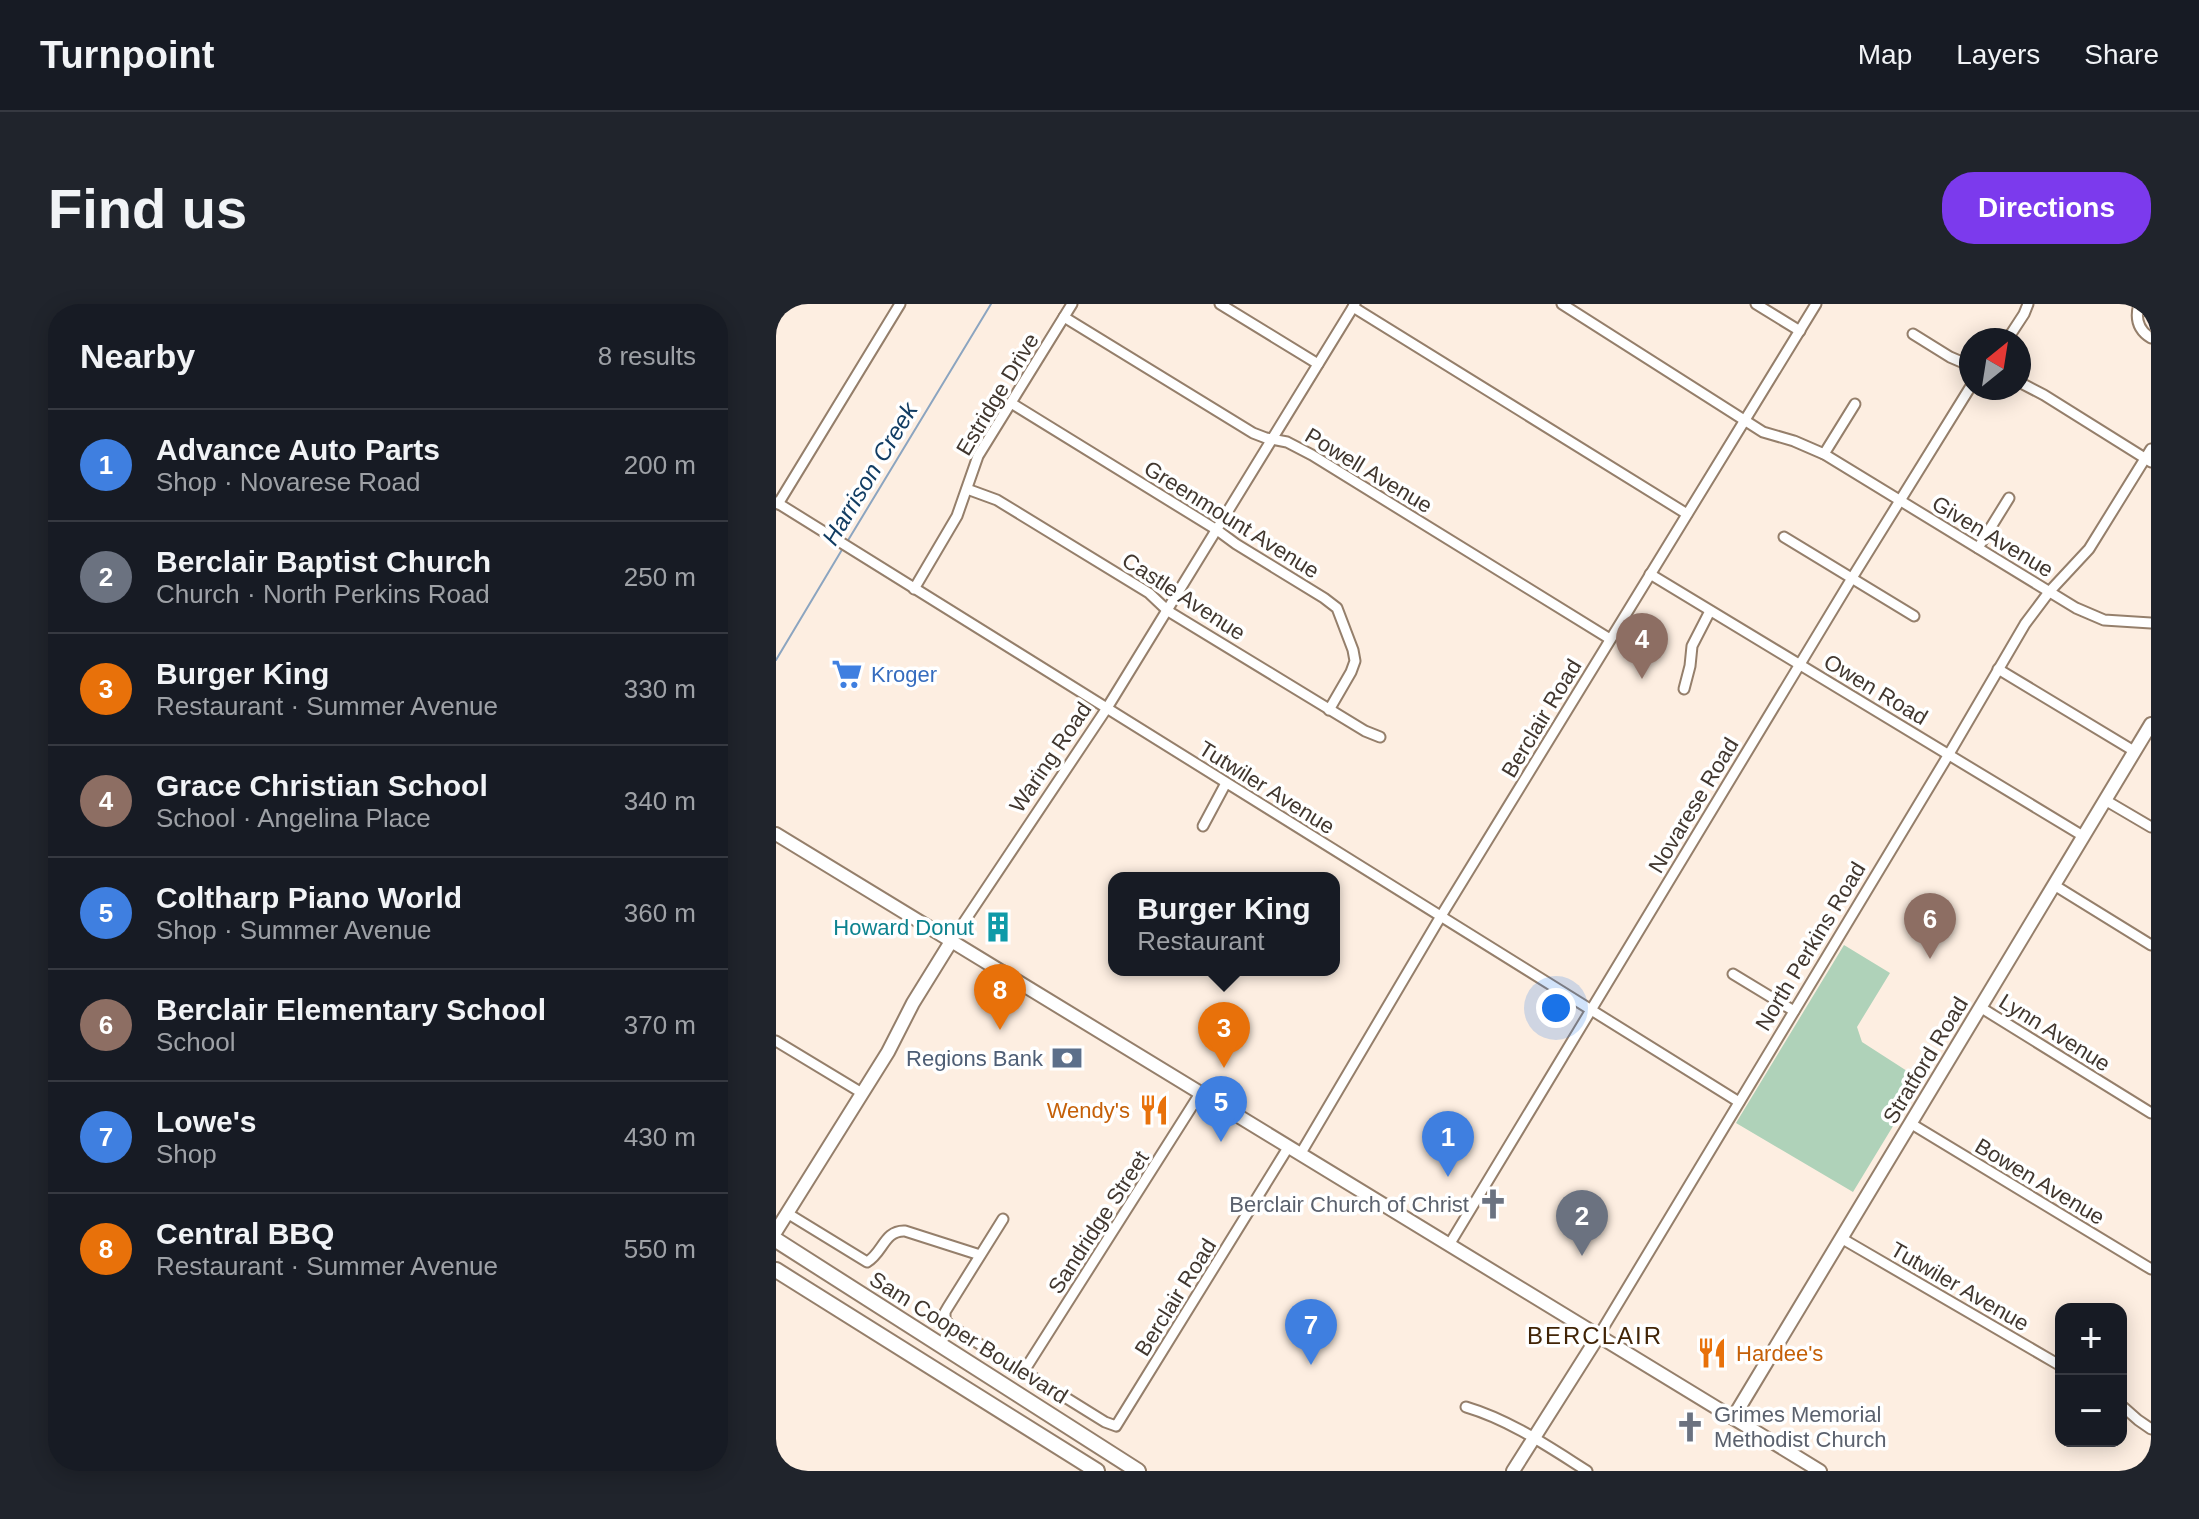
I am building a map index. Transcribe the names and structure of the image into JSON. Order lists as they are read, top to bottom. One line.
{"streets":{"highway":["Sam Cooper Boulevard"],"main road":["Waring Road","North Perkins Road","Stratford Road"],"street":["Estridge Drive","Powell Avenue","Greenmount Avenue","Given Avenue","Castle Avenue","Owen Road","Berclair Road","Tutwiler Avenue","Novarese Road","Lynn Avenue","Bowen Avenue","Sandridge Street"]},"crossings":[["Estridge Drive","Powell Avenue"],["Estridge Drive","Greenmount Avenue"],["Estridge Drive","Castle Avenue"],["Estridge Drive","Tutwiler Avenue"],["Powell Avenue","Berclair Road"],["Powell Avenue","Waring Road"],["Greenmount Avenue","Castle Avenue"],["Greenmount Avenue","Waring Road"],["Given Avenue","Berclair Road"],["Given Avenue","Novarese Road"],["Given Avenue","North Perkins Road"],["Castle Avenue","Waring Road"],["Owen Road","Berclair Road"],["Owen Road","Novarese Road"],["Owen Road","North Perkins Road"],["Owen Road","Stratford Road"],["Berclair Road","Tutwiler Avenue"],["Berclair Road","Sandridge Street"],["Waring Road","Tutwiler Avenue"],["Tutwiler Avenue","Novarese Road"],["Tutwiler Avenue","North Perkins Road"],["Tutwiler Avenue","Stratford Road"],["Lynn Avenue","Stratford Road"],["Stratford Road","Bowen Avenue"]],"districts":["BERCLAIR"],"water":["Harrison Creek"],"places":{"supermarket":["Kroger"],"building":["Howard Donut"],"bank":["Regions Bank"],"restaurant":["Wendy's","Hardee's"],"church":["Berclair Church of Christ","Grimes Memorial Methodist Church"]},"north":"top right","page":{"header":"Turnpoint","nav":["Map","Layers","Share"],"buttons":"Directions","title":"Find us","heading":["Nearby","8 results"],"list":[{"mark":"1","name":"Advance Auto Parts","note":"Shop · Novarese Road","value":"200 m"},{"mark":"2","name":"Berclair Baptist Church","note":"Church · North Perkins Road","value":"250 m"},{"mark":"3","name":"Burger King","note":"Restaurant · Summer Avenue","value":"330 m"},{"mark":"4","name":"Grace Christian School","note":"School · Angelina Place","value":"340 m"},{"mark":"5","name":"Coltharp Piano World","note":"Shop · Summer Avenue","value":"360 m"},{"mark":"6","name":"Berclair Elementary School","note":"School","value":"370 m"},{"mark":"7","name":"Lowe's","note":"Shop","value":"430 m"},{"mark":"8","name":"Central BBQ","note":"Restaurant · Summer Avenue","value":"550 m"}],"pins":["4","6","8","3","5","1","2","7"],"popup":["Burger King","Restaurant"],"map_buttons":["+","−"]}}
